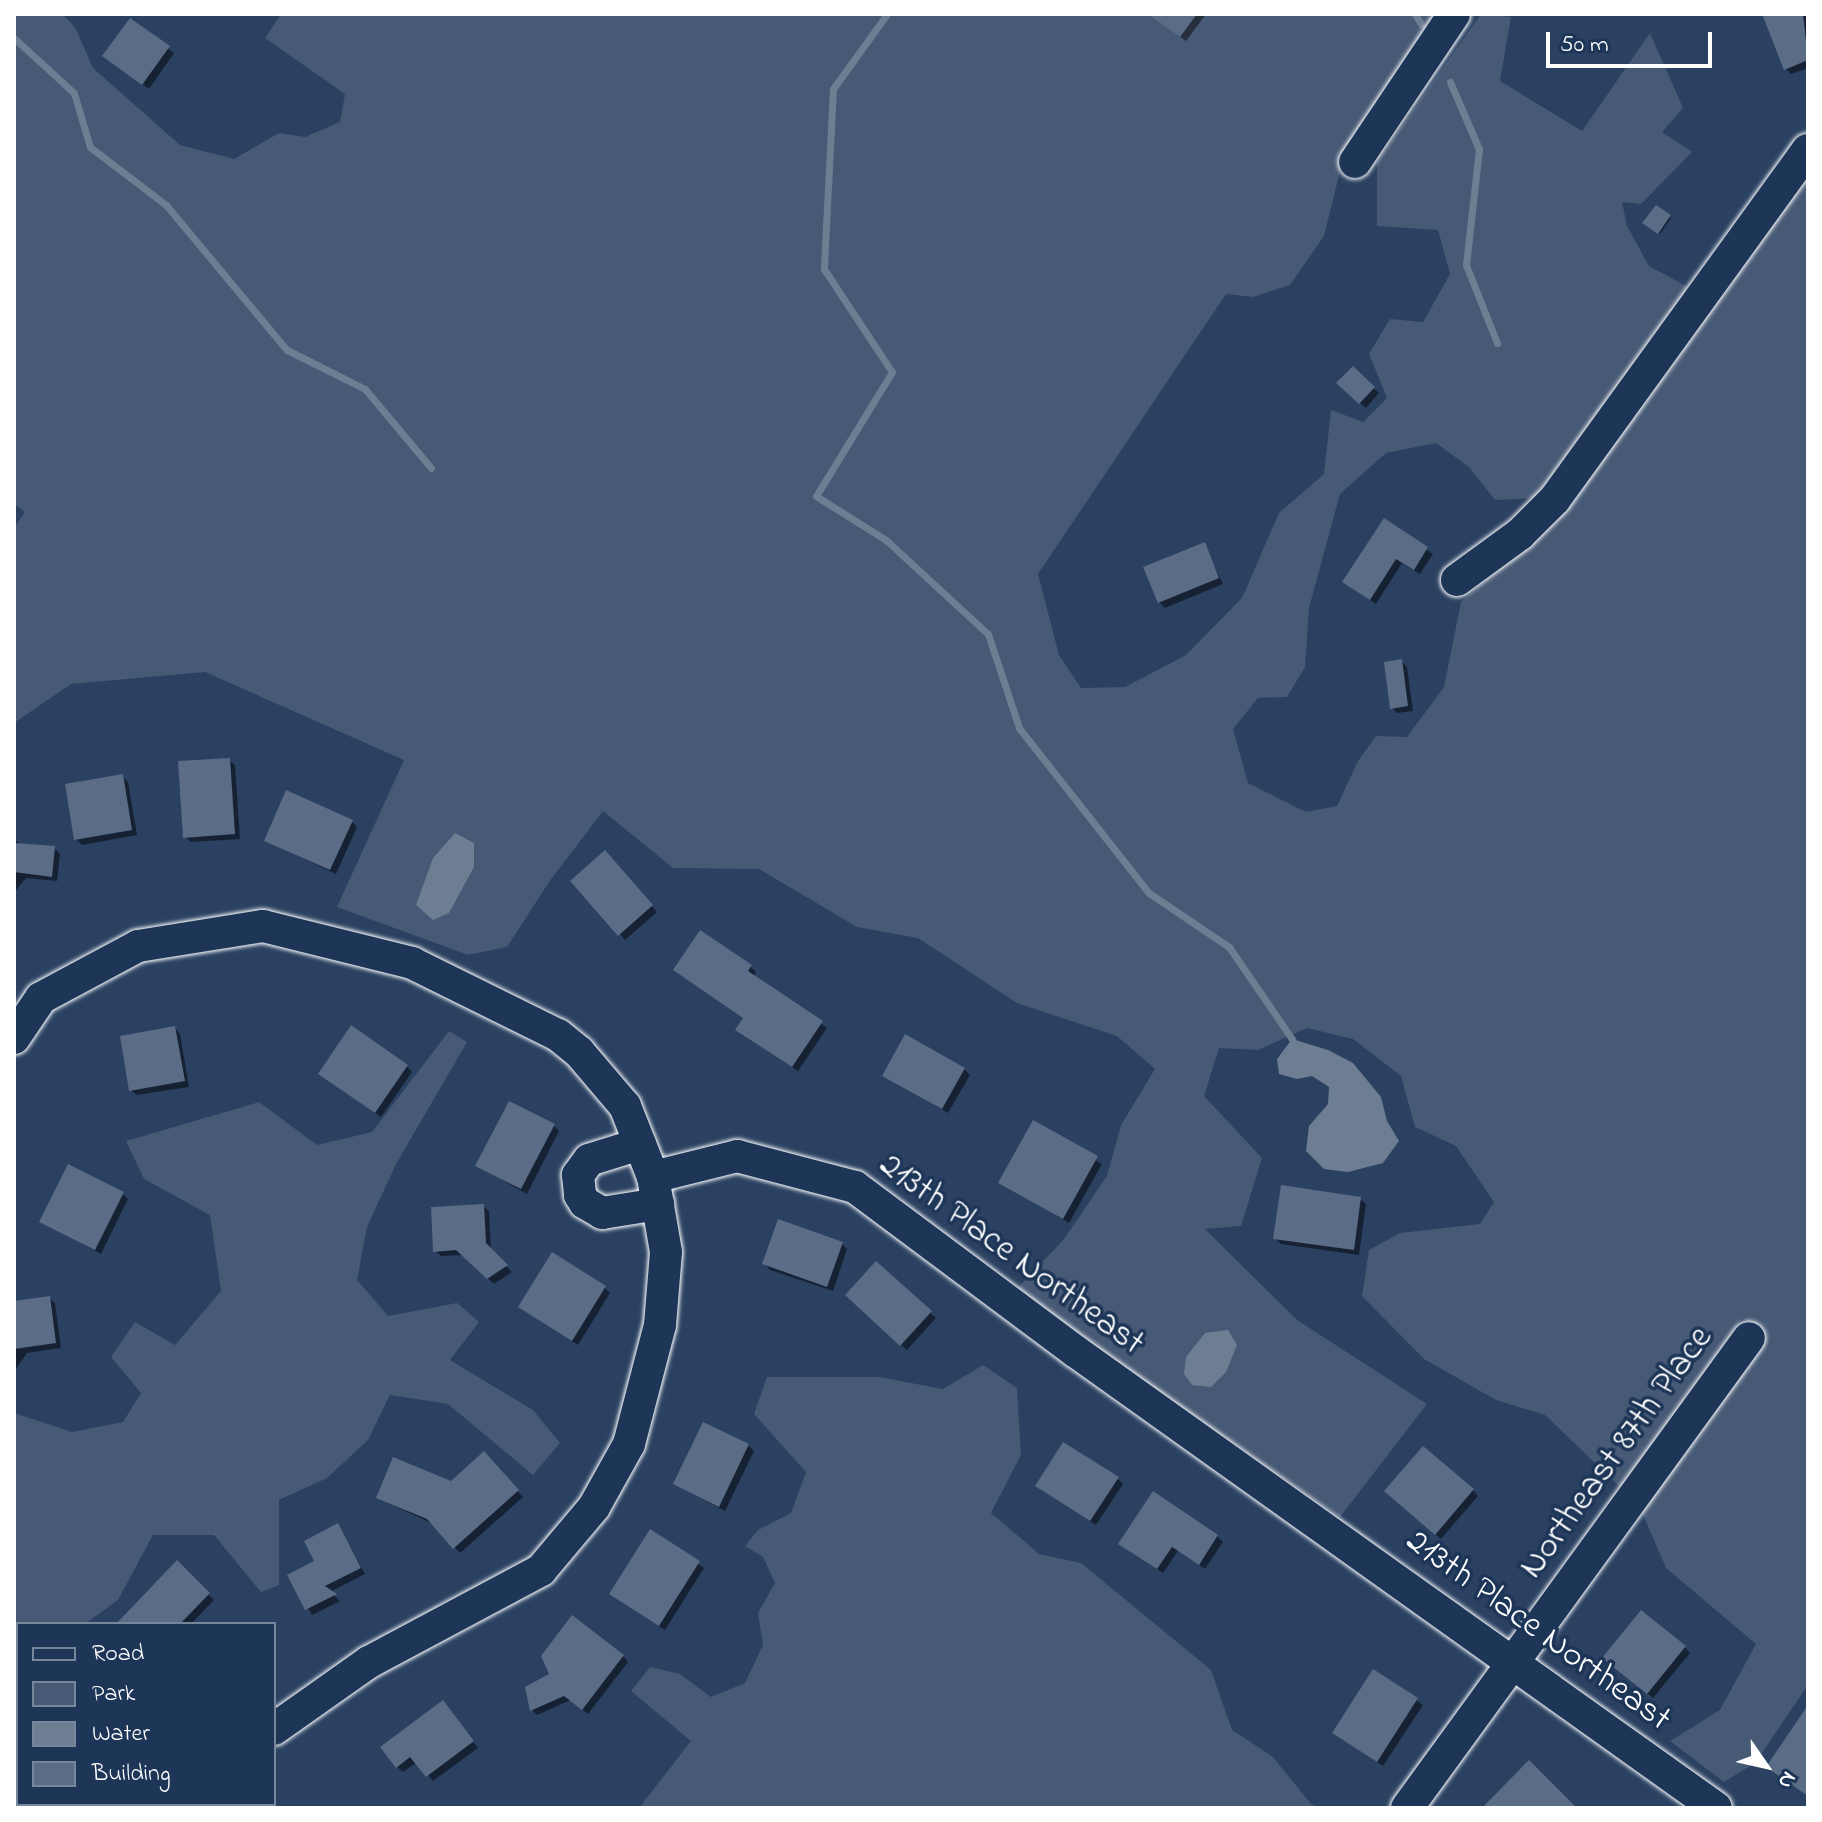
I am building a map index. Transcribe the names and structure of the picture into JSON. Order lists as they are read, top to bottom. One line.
{"streets":{"street":["213th Place Northeast","Northeast 87th Place"]},"crossings":[["213th Place Northeast","Northeast 87th Place"]],"legend":["Road","Park","Water","Building"],"scale_bar":"50 m","north":"bottom right"}
